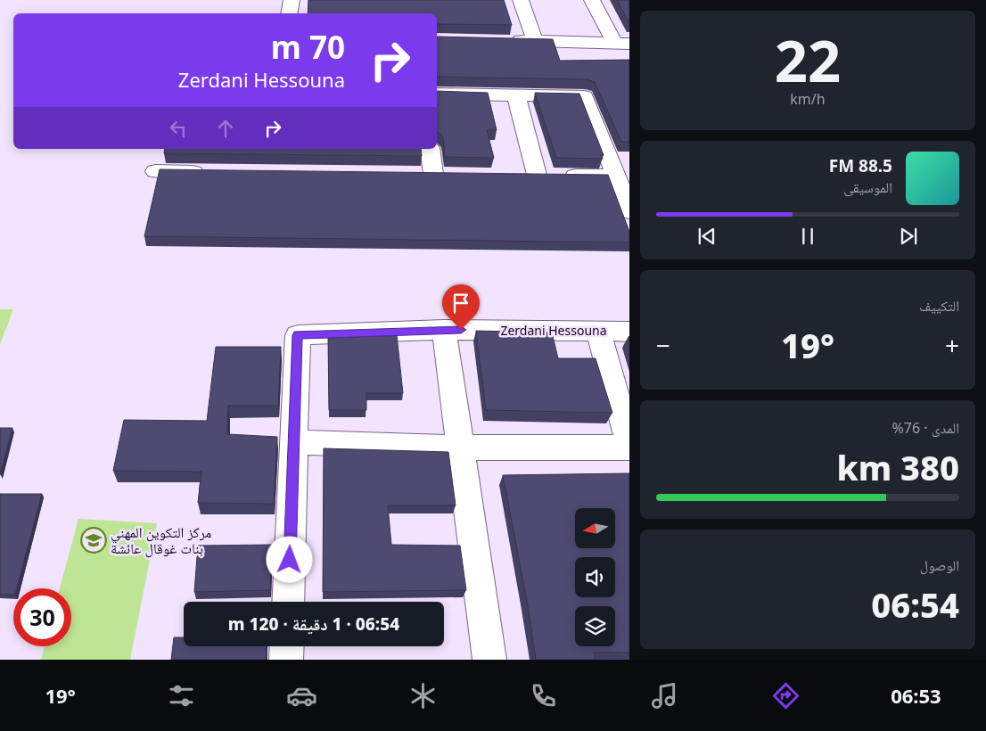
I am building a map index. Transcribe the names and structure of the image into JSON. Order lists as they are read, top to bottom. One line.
{"streets":{"street":["Zerdani Hessouna"]},"places":{"school or university":["مركز التكوين المهني بنات غوقال عائشة"]},"north":"left","page":{"tile":[["22","km/h"],"التكييف",["المدى · 76%","380 km"],["الوصول","06:54"]],"turn":["70 m","Zerdani Hessouna"],"song":["88.5 FM","الموسيقى"],"heat":["−","19°","+"],"limit":"30","trip":"06:54 · 1 دقيقة · 120 m","tabs":["06:53","19°"]}}
